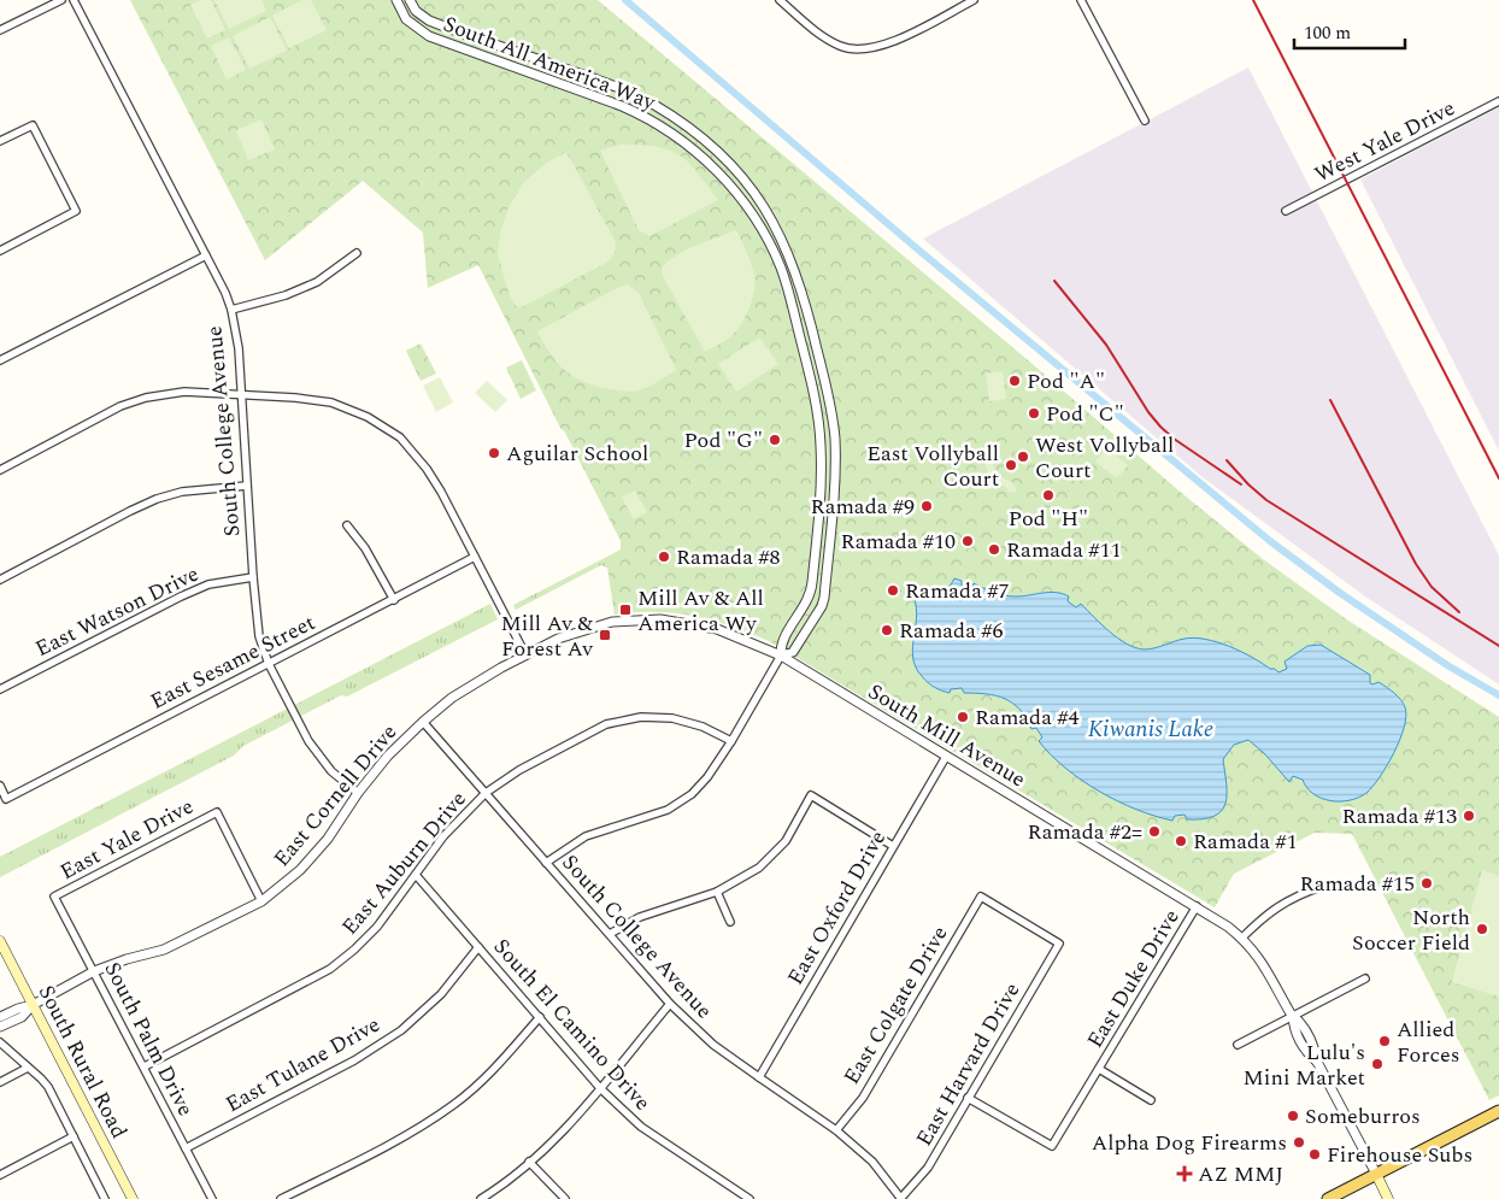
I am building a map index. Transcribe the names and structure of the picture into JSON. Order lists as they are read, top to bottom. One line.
{"streets":{"main road":["South Mill Avenue","South Rural Road"],"street":["South All America Way","West Yale Drive","South College Avenue","East Watson Drive","East Sesame Street","East Cornell Drive","East Yale Drive","East Auburn Drive","East Oxford Drive","East Duke Drive","East Colgate Drive","South El Camino Drive","South Palm Drive","East Tulane Drive","East Harvard Drive"]},"crossings":[["South All America Way","South Mill Avenue"],["South College Avenue","East Watson Drive"],["South College Avenue","East Sesame Street"],["South College Avenue","East Cornell Drive"],["South College Avenue","East Auburn Drive"],["South College Avenue","East Oxford Drive"],["South College Avenue","East Colgate Drive"],["South College Avenue","East Harvard Drive"],["South Mill Avenue","East Cornell Drive"],["South Mill Avenue","East Oxford Drive"],["South Mill Avenue","East Duke Drive"],["East Cornell Drive","East Yale Drive"],["East Cornell Drive","South Palm Drive"],["East Cornell Drive","South Rural Road"],["East Yale Drive","South Palm Drive"],["East Auburn Drive","South El Camino Drive"],["East Auburn Drive","South Palm Drive"],["East Duke Drive","East Harvard Drive"],["East Colgate Drive","East Harvard Drive"],["South El Camino Drive","East Tulane Drive"],["South Palm Drive","East Tulane Drive"]],"water":["Kiwanis Lake"],"places":{"other":["Pod \"A\"","Pod \"C\"","Pod \"G\"","Aguilar School","West Vollyball Court","East Vollyball Court","Pod \"H\"","Ramada #9","Ramada #10","Ramada #11","Ramada #8","Ramada #7","Ramada #6","Ramada #4","Ramada #13","Ramada #2=","Ramada #1","Ramada #15","North Soccer Field","Allied Forces","Lulu's Mini Market","Someburros","Alpha Dog Firearms","Firehouse Subs"],"transit":["Mill Av & All America Wy","Mill Av & Forest Av"],"health":["AZ MMJ"]},"scale_bar":"100 m"}
